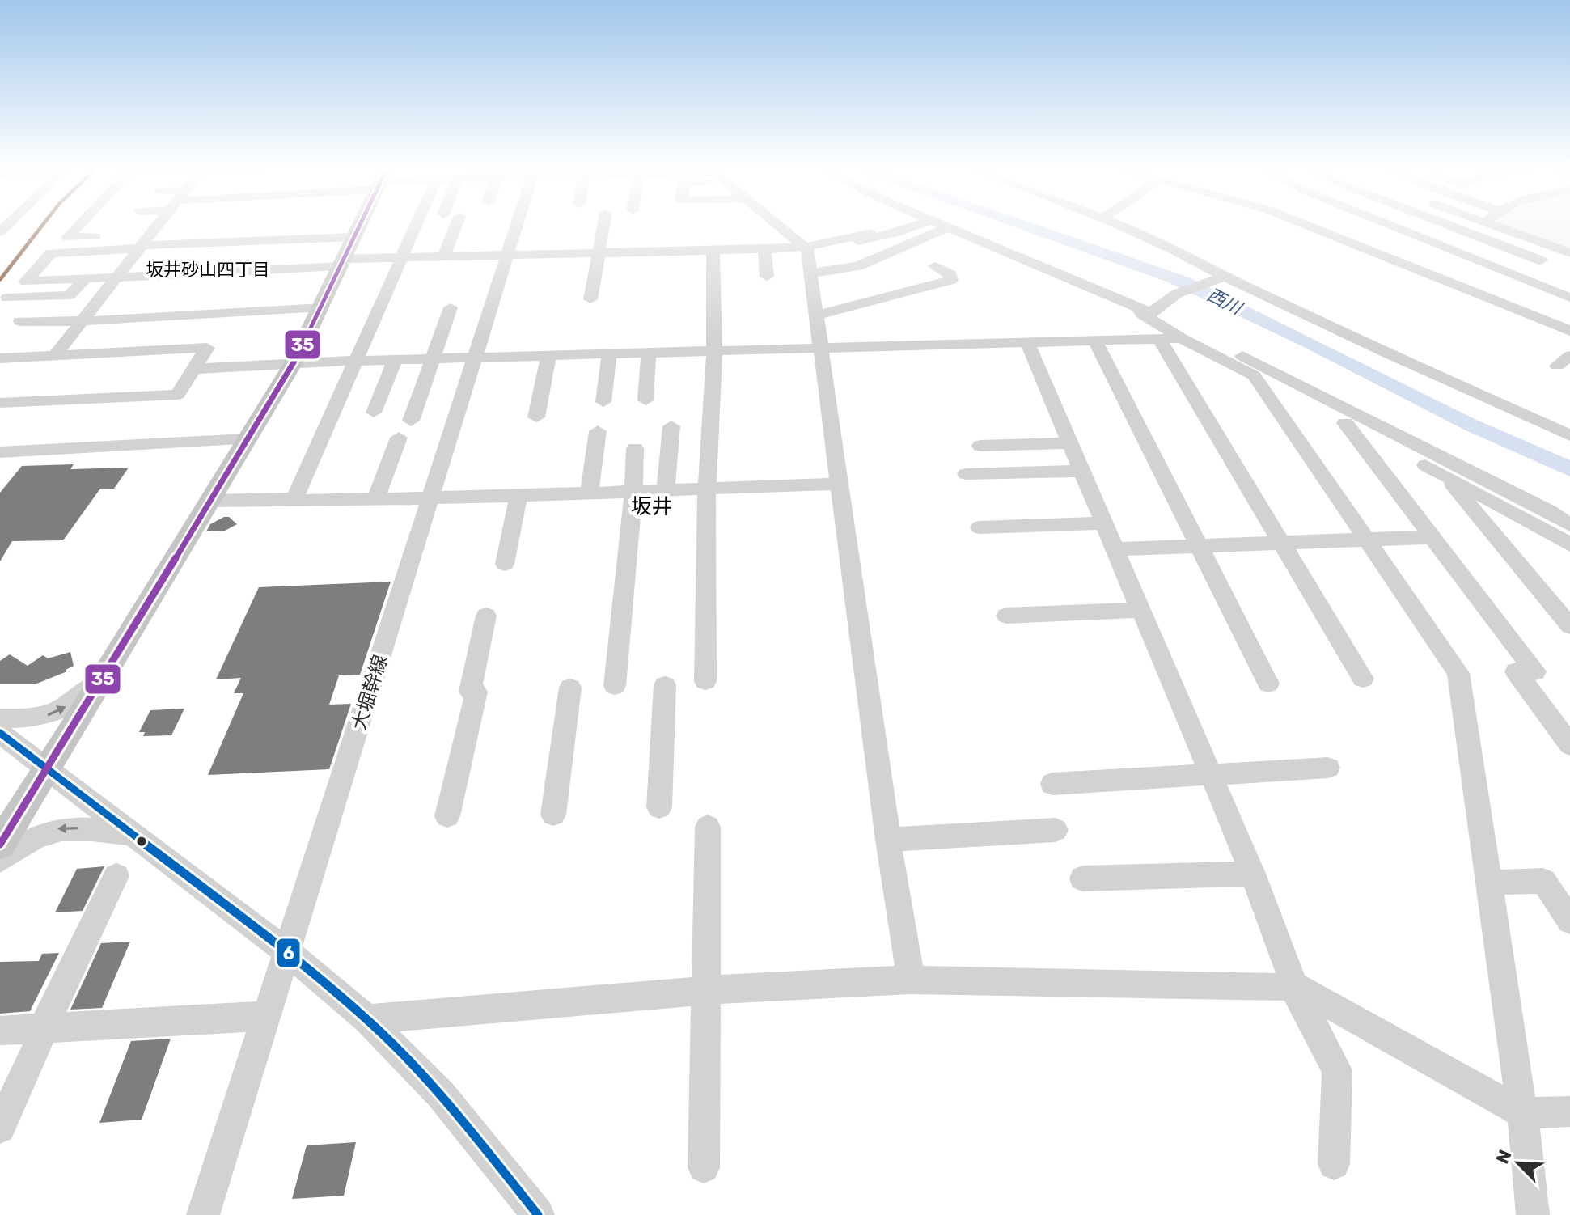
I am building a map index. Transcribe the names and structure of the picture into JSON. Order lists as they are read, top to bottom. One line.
{"streets":{"street":["大堀幹線"]},"districts":["坂井砂山四丁目","坂井"],"water":["西川"],"lines":["transit line 35","transit line 6"],"north":"top left"}
